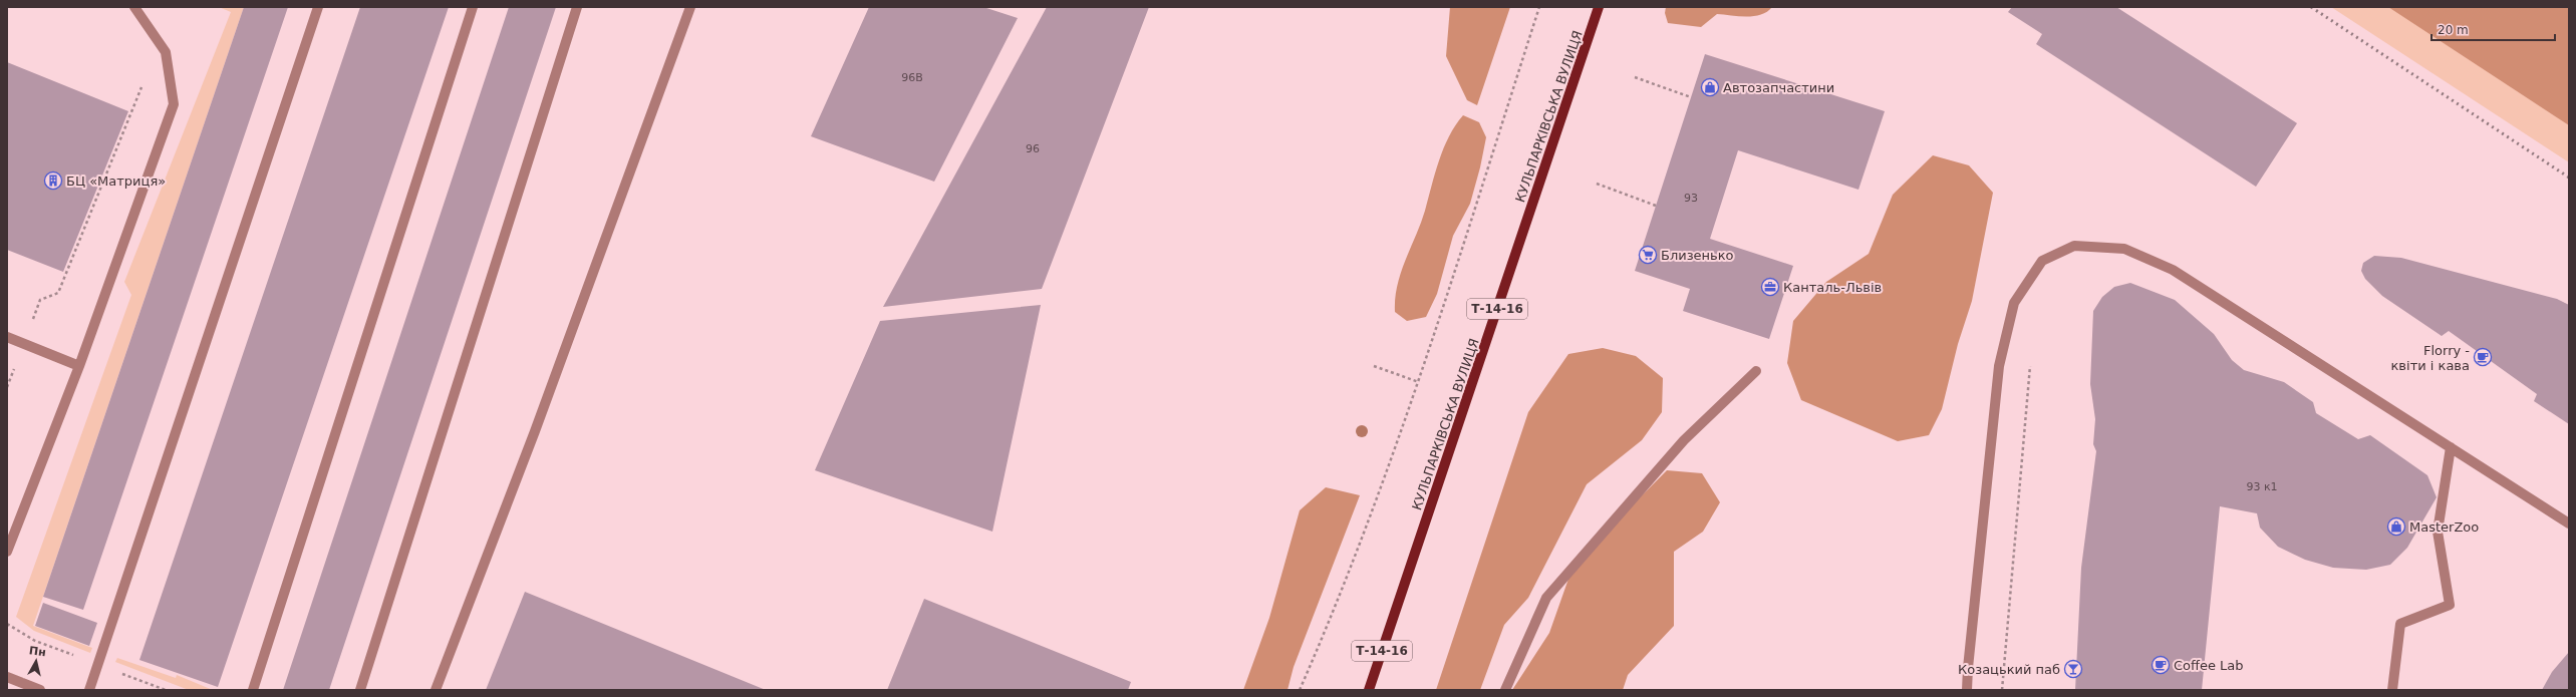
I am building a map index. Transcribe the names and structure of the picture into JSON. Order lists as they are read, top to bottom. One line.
{"streets":{"main road":["КУЛЬПАРКІВСЬКА ВУЛИЦЯ","Т-14-16"]},"places":{"shop":["Автозапчастини","MasterZoo"],"building":["БЦ «Матриця»"],"supermarket":["Близенько"],"office":["Канталь-Львів"],"cafe":["Florry - квіти і кава","Coffee Lab"],"bar":["Козацький паб"]},"house_numbers":["96В","96","93","93 к1"],"scale_bar":"20 m","north":"top"}
